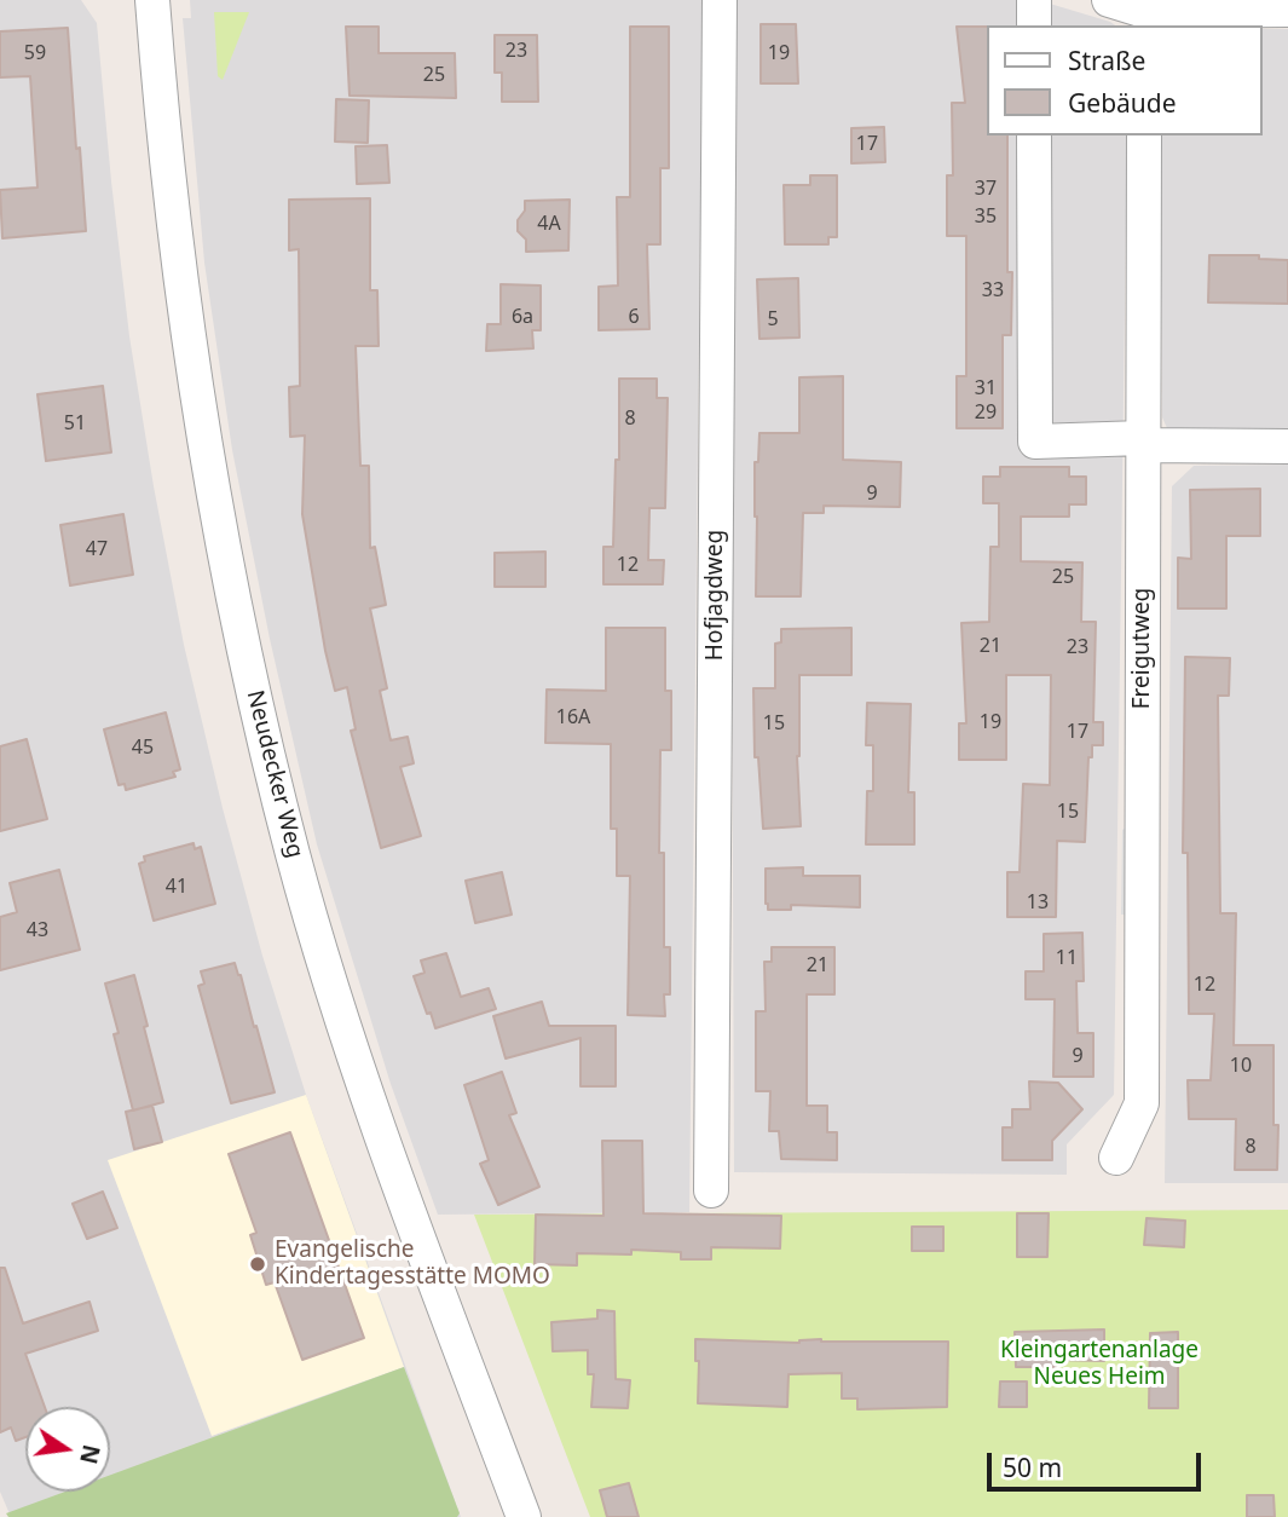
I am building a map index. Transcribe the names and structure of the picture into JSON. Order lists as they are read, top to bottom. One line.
{"streets":{"street":["Hofjagdweg","Freigutweg","Neudecker Weg"]},"parks":["Kleingartenanlage Neues Heim"],"places":["Evangelische Kindertagesstätte MOMO"],"house_numbers":["23","59","19","25","17","37","35","4A","33","6a","6","5","31","29","8","51","9","47","12","25","21","23","16A","19","15","17","45","15","41","13","43","11","21","12","9","10","8"],"legend":["Straße","Gebäude"],"scale_bar":"50 m","north":"right"}
